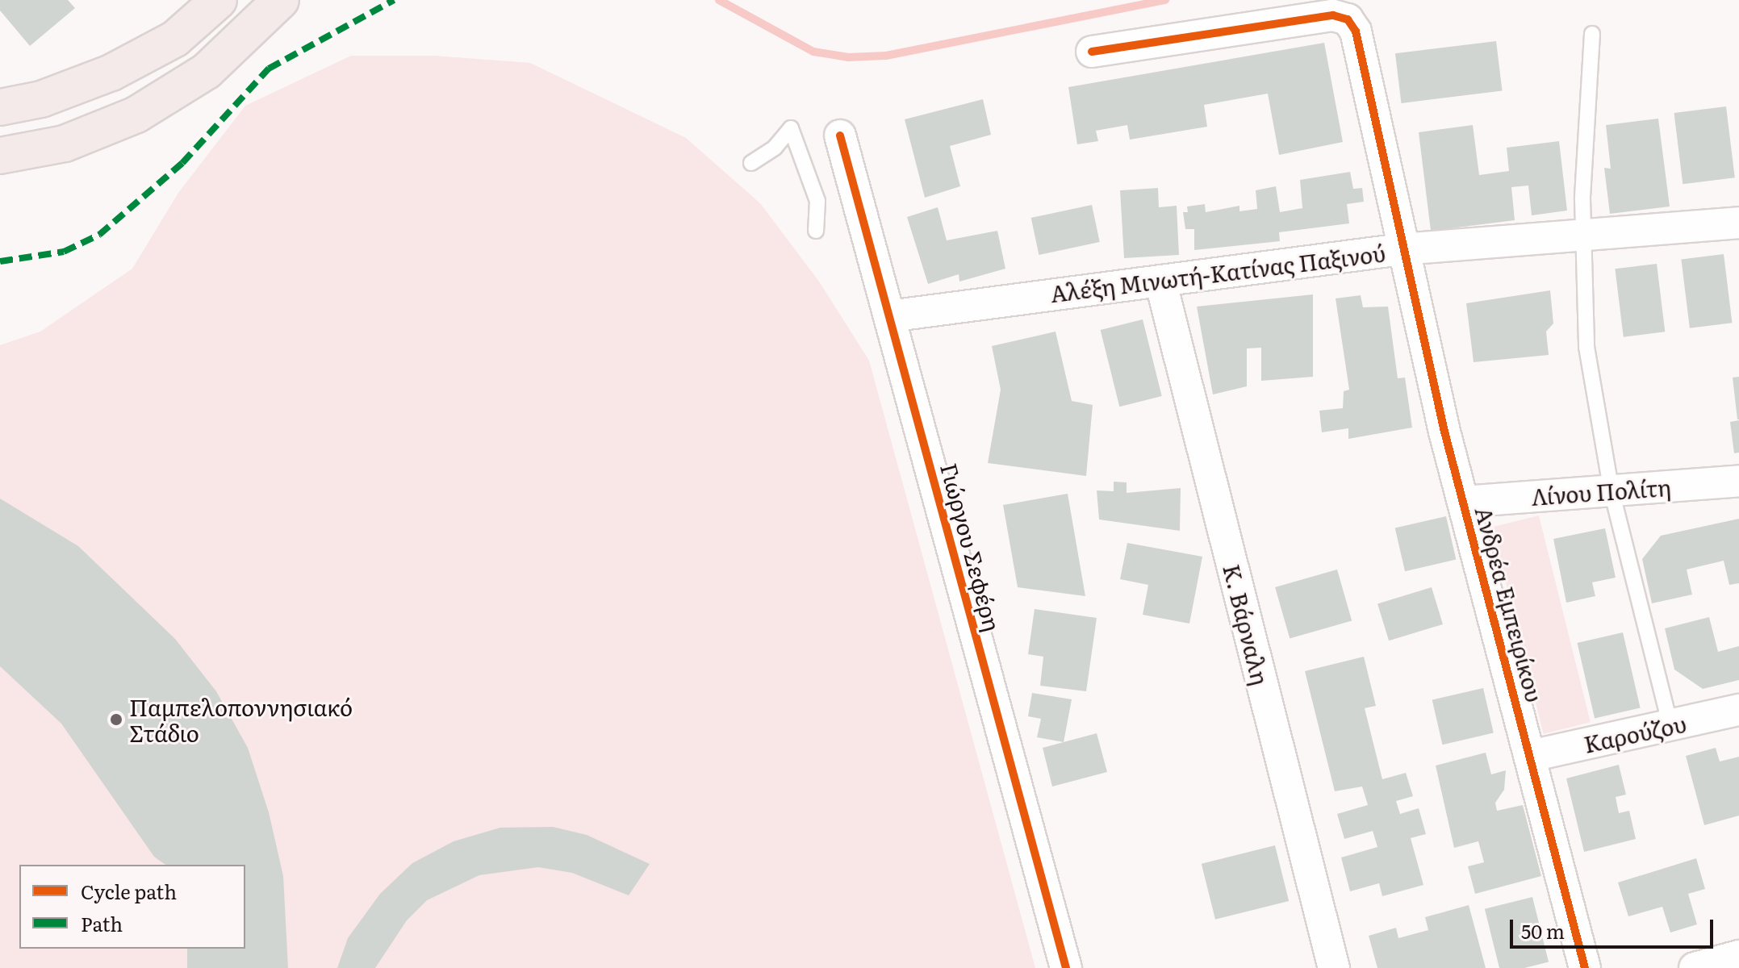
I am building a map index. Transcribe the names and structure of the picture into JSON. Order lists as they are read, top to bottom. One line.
{"streets":{"street":["Αλέξη Μινωτή-Κατίνας Παξινού","Λίνου Πολίτη","Γιώργου Σεφέρη","Ανδρέα Εμπειρίκου","Κ. Βάρναλη","Καρούζου"]},"crossings":[["Αλέξη Μινωτή-Κατίνας Παξινού","Γιώργου Σεφέρη"],["Αλέξη Μινωτή-Κατίνας Παξινού","Ανδρέα Εμπειρίκου"],["Αλέξη Μινωτή-Κατίνας Παξινού","Κ. Βάρναλη"],["Λίνου Πολίτη","Ανδρέα Εμπειρίκου"],["Ανδρέα Εμπειρίκου","Καρούζου"]],"places":["Παμπελοποννησιακό Στάδιο"],"legend":["Cycle path","Path"],"scale_bar":"50 m"}
